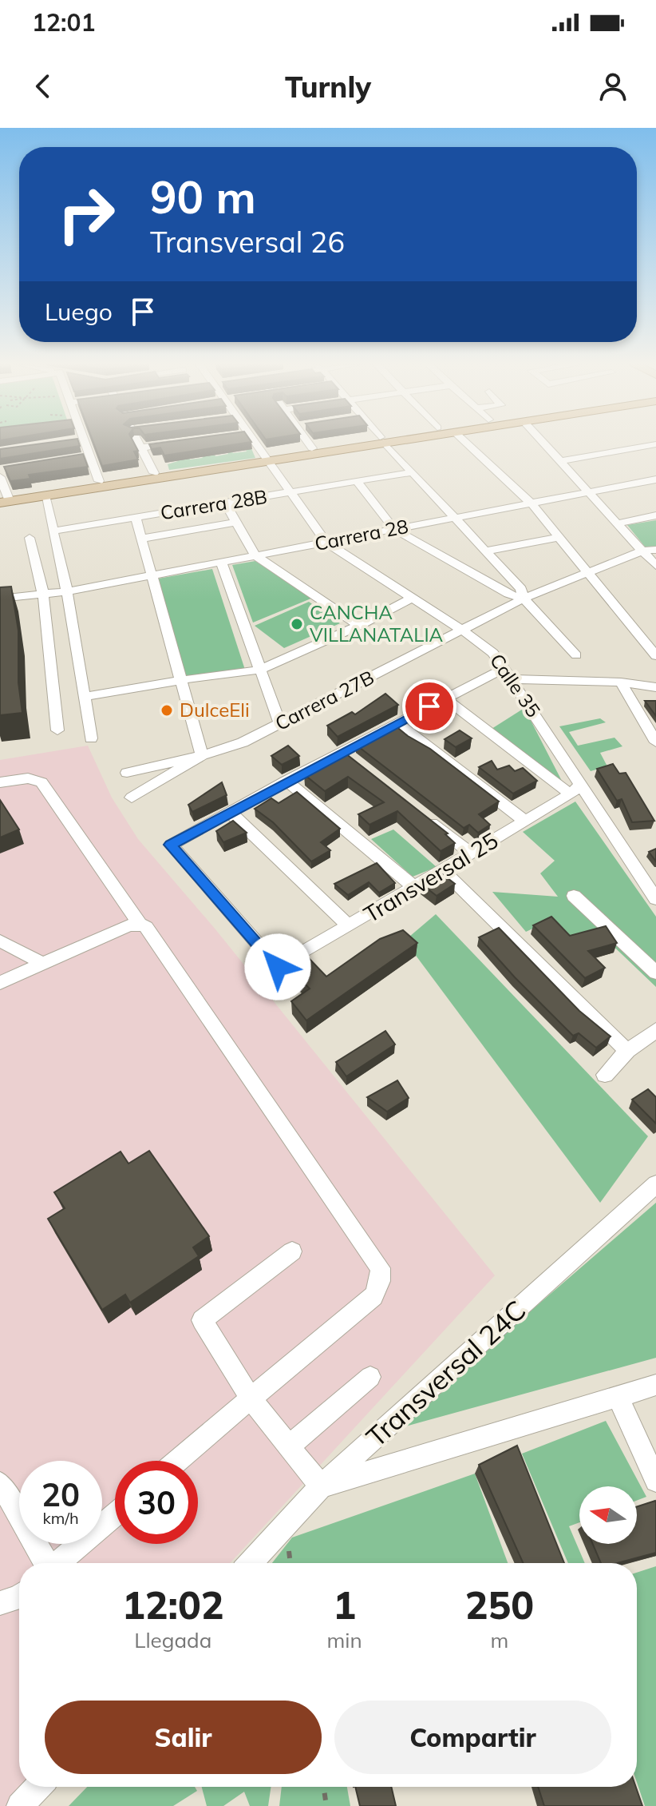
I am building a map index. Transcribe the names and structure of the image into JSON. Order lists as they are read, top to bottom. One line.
{"streets":{"street":["Carrera 28B","Carrera 28","Calle 35","Carrera 27B","Transversal 25","Transversal 24C"]},"crossings":[["Carrera 28B","Calle 35"],["Carrera 28","Calle 35"],["Calle 35","Carrera 27B"],["Calle 35","Transversal 25"]],"places":["CANCHA VILLANATALIA","DulceEli"],"north":"left","page":{"status":"12:01","header":"Turnly","turn":["90 m","Transversal 26"],"then":"Luego","speed":"20 km/h","limit":"30","eta":["12:02","Llegada","1","min","250","m"],"buttons":["Salir","Compartir"]}}
